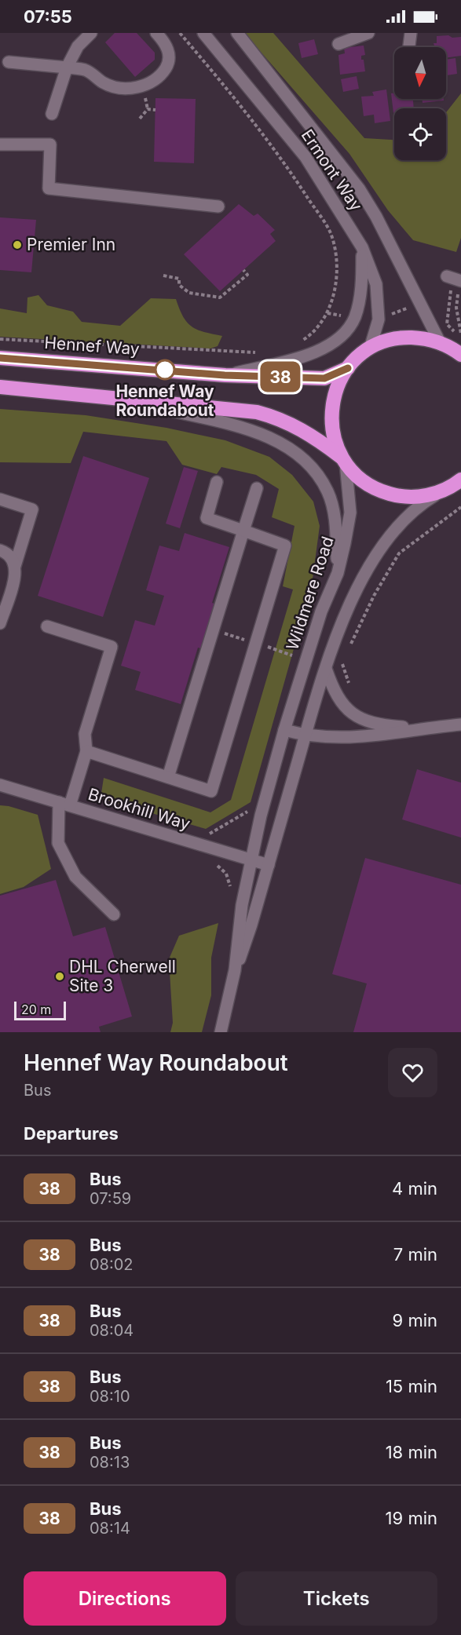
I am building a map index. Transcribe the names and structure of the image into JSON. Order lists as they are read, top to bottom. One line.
{"streets":{"highway":["Hennef Way"],"street":["Ermont Way","Wildmere Road","Brookhill Way"]},"crossings":[["Wildmere Road","Brookhill Way"]],"places":["Premier Inn","Hennef Way Roundabout","DHL Cherwell Site 3"],"lines":["bus line 38"],"scale_bar":"20 m","north":"bottom","page":{"status":"07:55","on_map":"38","scale":"20 m","heading":[["Hennef Way Roundabout","Bus"],"Departures"],"list":[{"mark":"38","name":"Bus","note":"07:59","value":"4 min"},{"mark":"38","name":"Bus","note":"08:02","value":"7 min"},{"mark":"38","name":"Bus","note":"08:04","value":"9 min"},{"mark":"38","name":"Bus","note":"08:10","value":"15 min"},{"mark":"38","name":"Bus","note":"08:13","value":"18 min"},{"mark":"38","name":"Bus","note":"08:14","value":"19 min"}],"buttons":["Directions","Tickets"]}}
